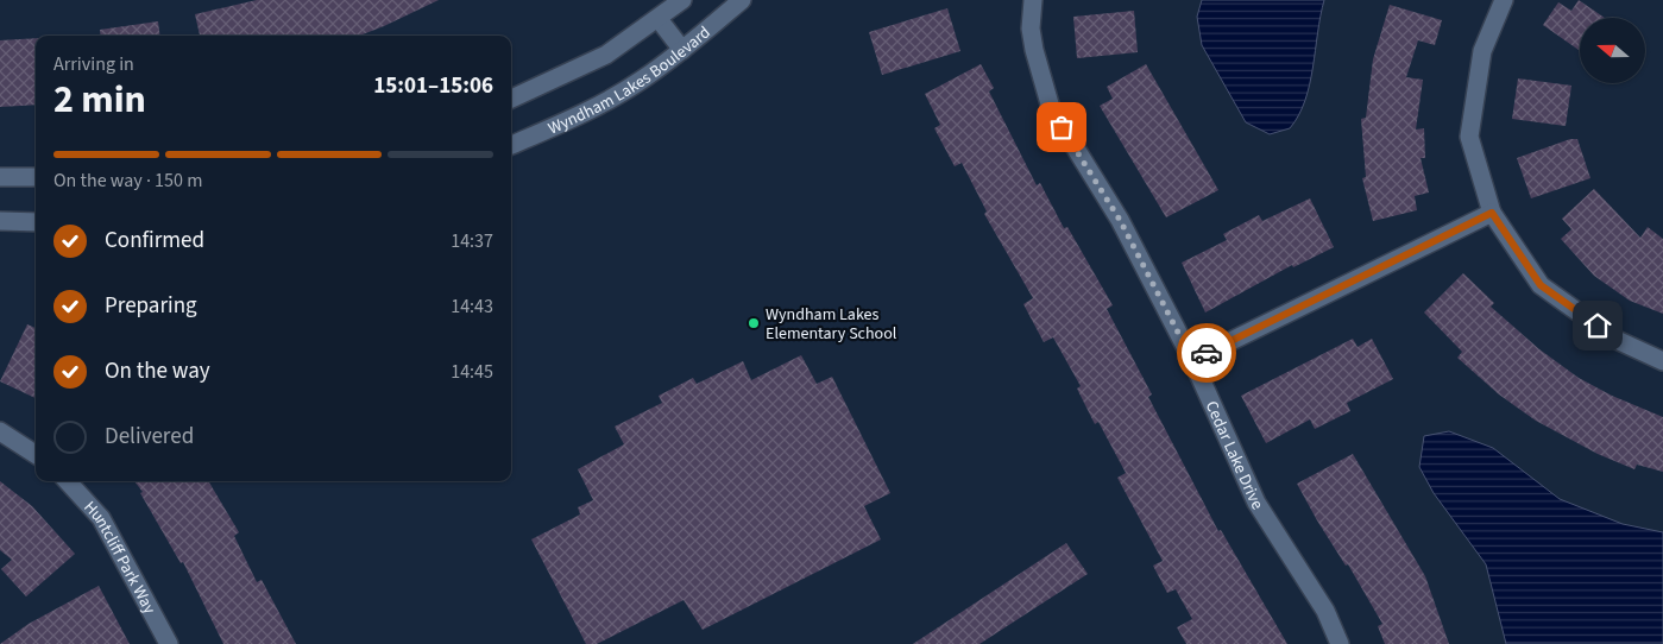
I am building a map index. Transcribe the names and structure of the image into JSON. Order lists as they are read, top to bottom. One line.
{"streets":{"street":["Wyndham Lakes Boulevard","Cedar Lake Drive","Huntcliff Park Way"]},"places":["Wyndham Lakes Elementary School"],"north":"left","page":{"heading":["2 min","Arriving in","15:01–15:06"],"bar":"On the way · 150 m","list":[["Confirmed","14:37"],["Preparing","14:43"],["On the way","14:45"],"Delivered"]}}
